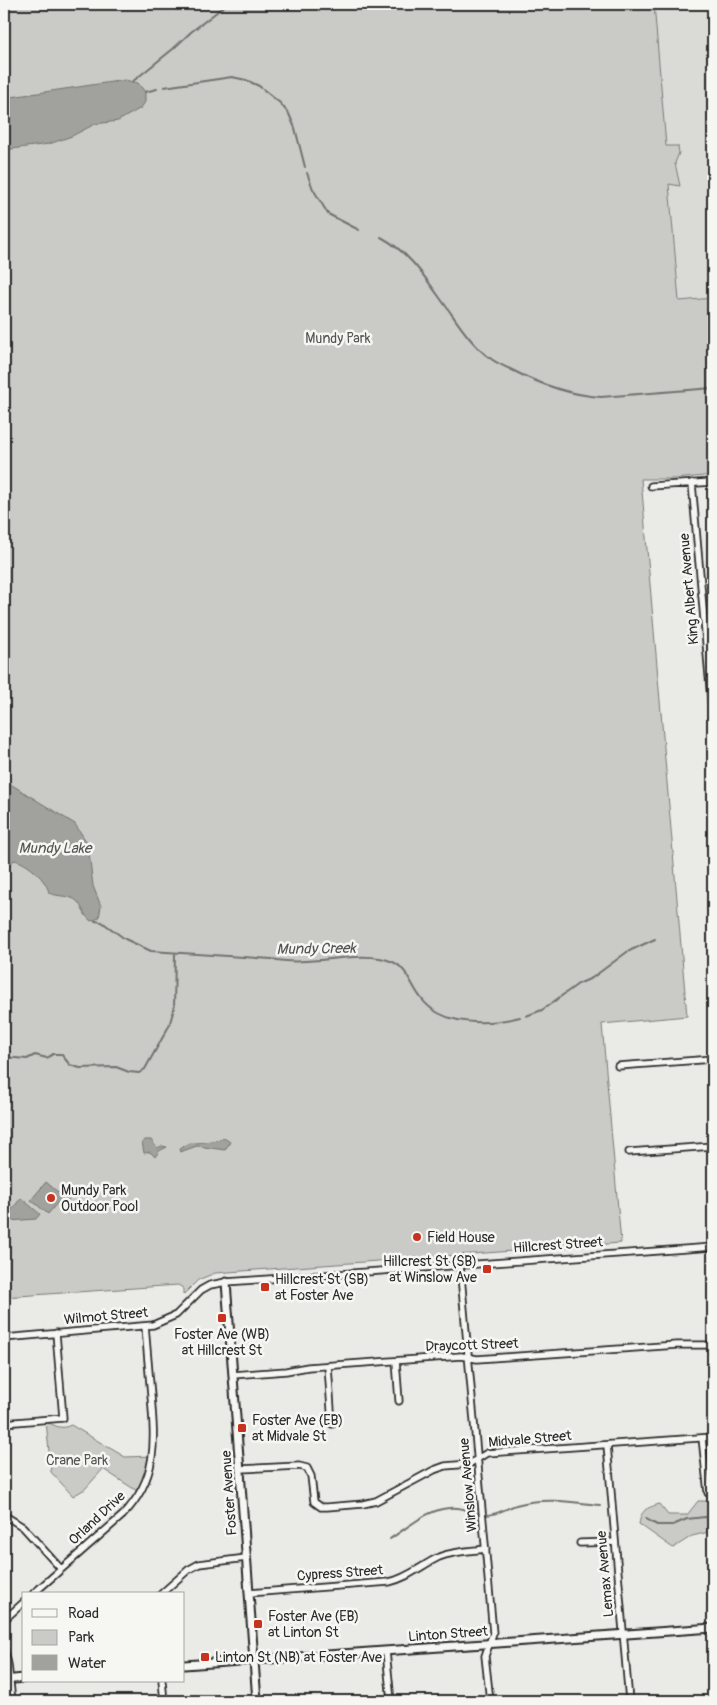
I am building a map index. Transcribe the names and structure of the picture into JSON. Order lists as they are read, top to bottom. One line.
{"streets":{"street":["King Albert Avenue","Hillcrest Street","Wilmot Street","Draycott Street","Midvale Street","Winslow Avenue","Foster Avenue","Orland Drive","Cypress Street","Lemax Avenue","Linton Street"]},"crossings":[["Hillcrest Street","Wilmot Street"],["Hillcrest Street","Winslow Avenue"],["Hillcrest Street","Foster Avenue"],["Wilmot Street","Foster Avenue"],["Wilmot Street","Orland Drive"],["Draycott Street","Winslow Avenue"],["Draycott Street","Foster Avenue"],["Midvale Street","Winslow Avenue"],["Midvale Street","Foster Avenue"],["Midvale Street","Lemax Avenue"],["Winslow Avenue","Cypress Street"],["Winslow Avenue","Linton Street"],["Foster Avenue","Cypress Street"],["Foster Avenue","Linton Street"],["Lemax Avenue","Linton Street"]],"water":["Mundy Lake","Mundy Creek"],"parks":["Mundy Park","Crane Park"],"places":{"other":["Mundy Park Outdoor Pool","Field House"],"transit":["Hillcrest St (SB) at Winslow Ave","Hillcrest St (SB) at Foster Ave","Foster Ave (WB) at Hillcrest St","Foster Ave (EB) at Midvale St","Foster Ave (EB) at Linton St","Linton St (NB) at Foster Ave"]},"legend":["Road","Park","Water"]}
